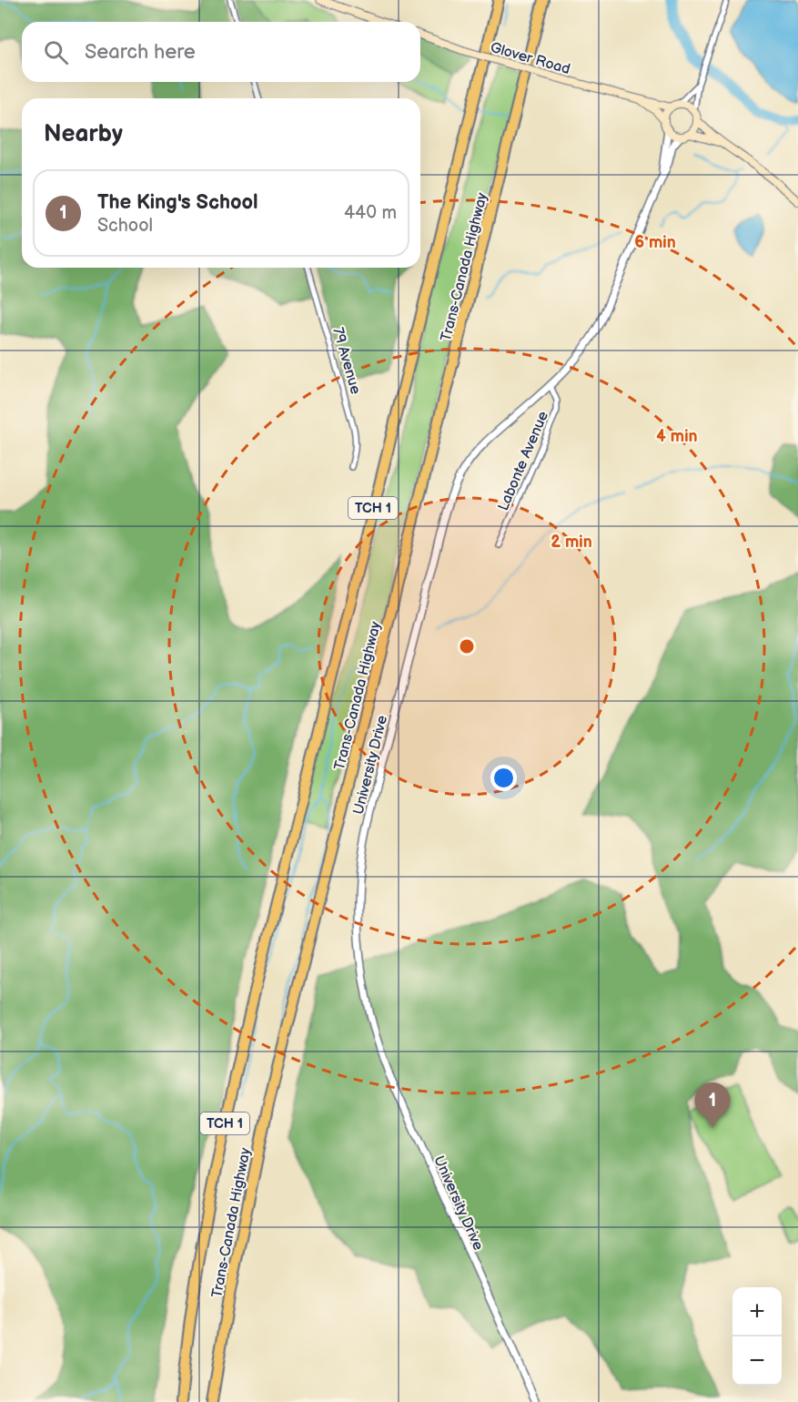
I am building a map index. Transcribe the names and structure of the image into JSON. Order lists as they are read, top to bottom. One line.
{"streets":{"highway":["Trans-Canada Highway","TCH 1"],"main road":["Glover Road"],"street":["79 Avenue","Labonte Avenue","University Drive"]},"crossings":[["Glover Road","University Drive"],["Labonte Avenue","University Drive"]],"page":{"search":"Search here","heading":"Nearby","list":[{"mark":"1","name":"The King's School","note":"School","value":"440 m"}],"pins":"1","map_buttons":["+","−"]},"rings":["6 min","4 min","2 min"]}
